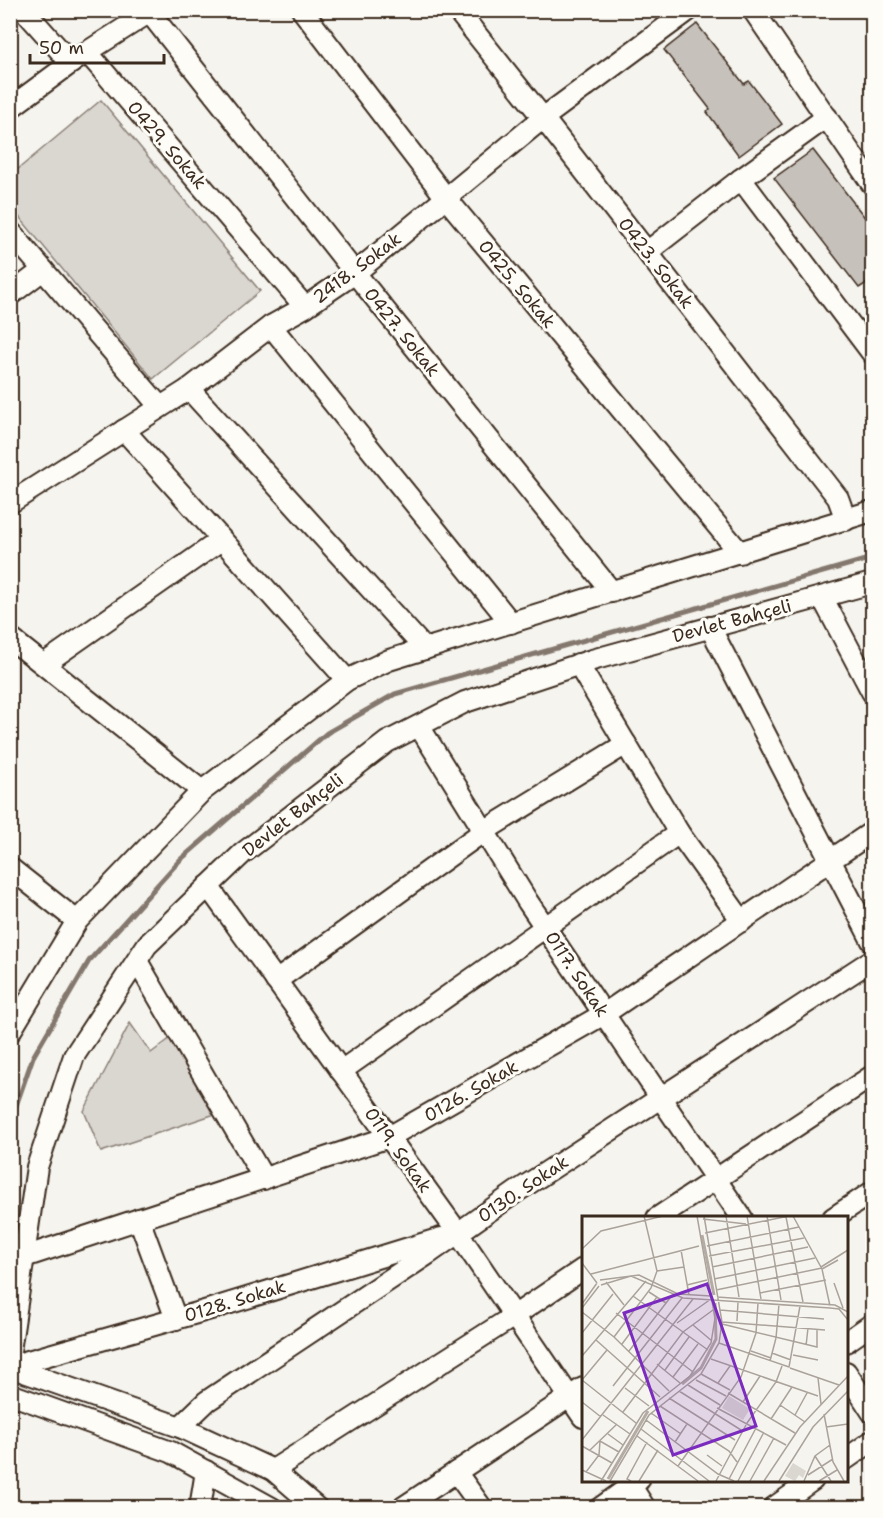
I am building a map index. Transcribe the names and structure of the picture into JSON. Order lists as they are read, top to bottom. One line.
{"streets":{"street":["0429. Sokak","0423. Sokak","2418. Sokak","0425. Sokak","0427. Sokak","Devlet Bahçeli","0117. Sokak","0126. Sokak","0119. Sokak","0130. Sokak","0128. Sokak"]},"crossings":[["0429. Sokak","2418. Sokak"],["0423. Sokak","2418. Sokak"],["2418. Sokak","0425. Sokak"],["2418. Sokak","0427. Sokak"],["Devlet Bahçeli","0117. Sokak"],["Devlet Bahçeli","0126. Sokak"],["Devlet Bahçeli","0119. Sokak"],["0117. Sokak","0126. Sokak"],["0117. Sokak","0130. Sokak"],["0126. Sokak","0119. Sokak"],["0119. Sokak","0130. Sokak"],["0119. Sokak","0128. Sokak"],["0130. Sokak","0128. Sokak"]],"scale_bar":"50 m"}
